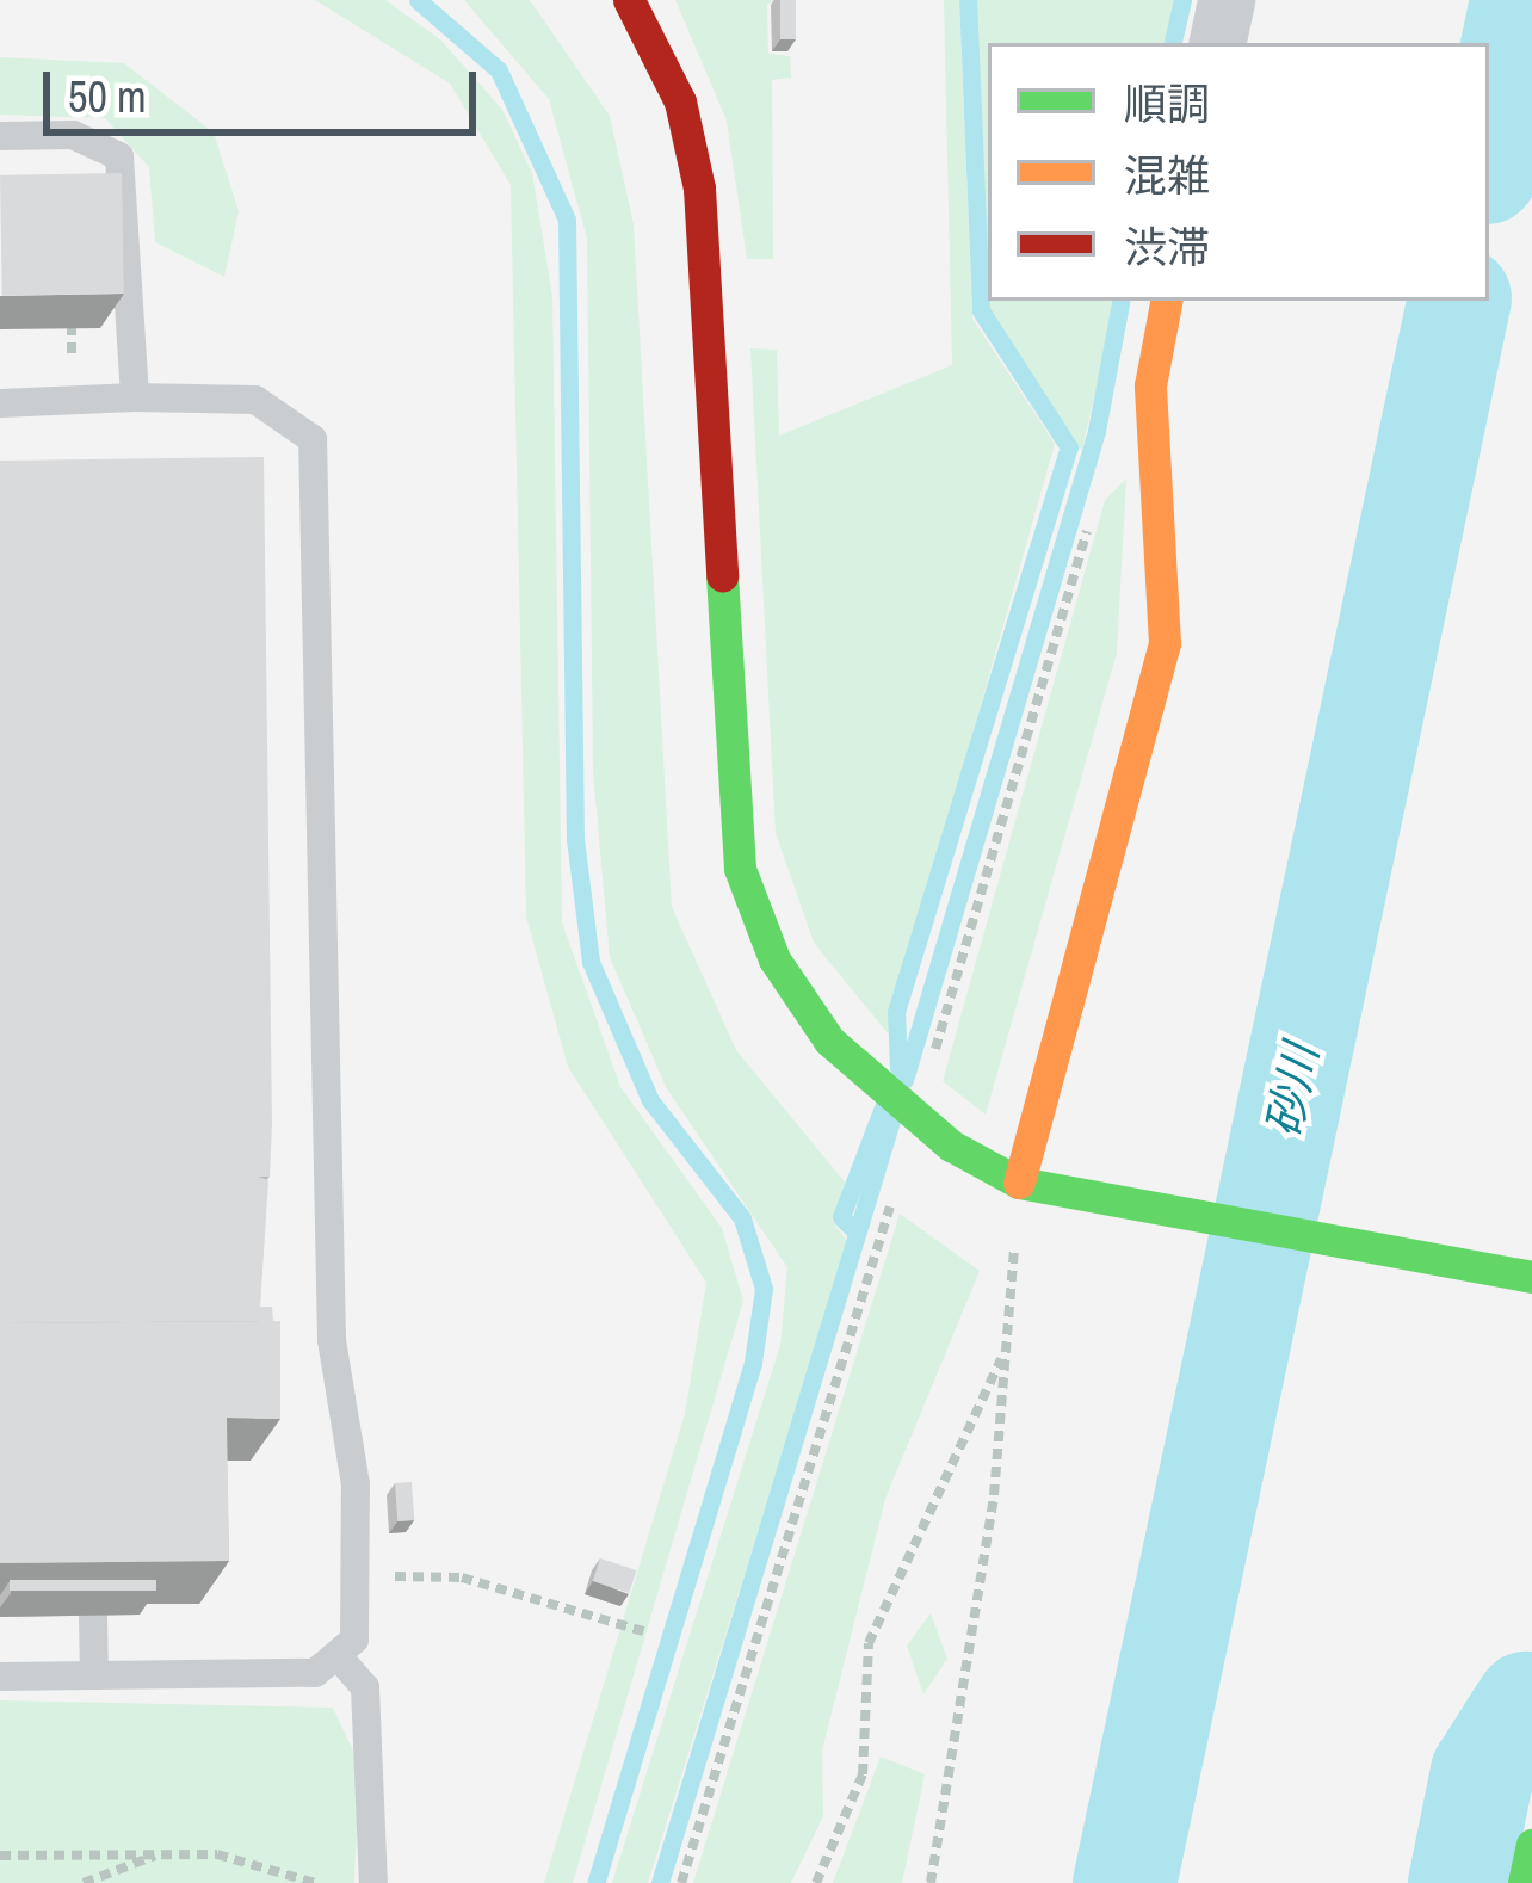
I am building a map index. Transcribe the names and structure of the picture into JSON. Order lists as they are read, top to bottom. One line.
{"water":["砂川"],"legend":["順調","混雑","渋滞"],"scale_bar":"50 m"}
